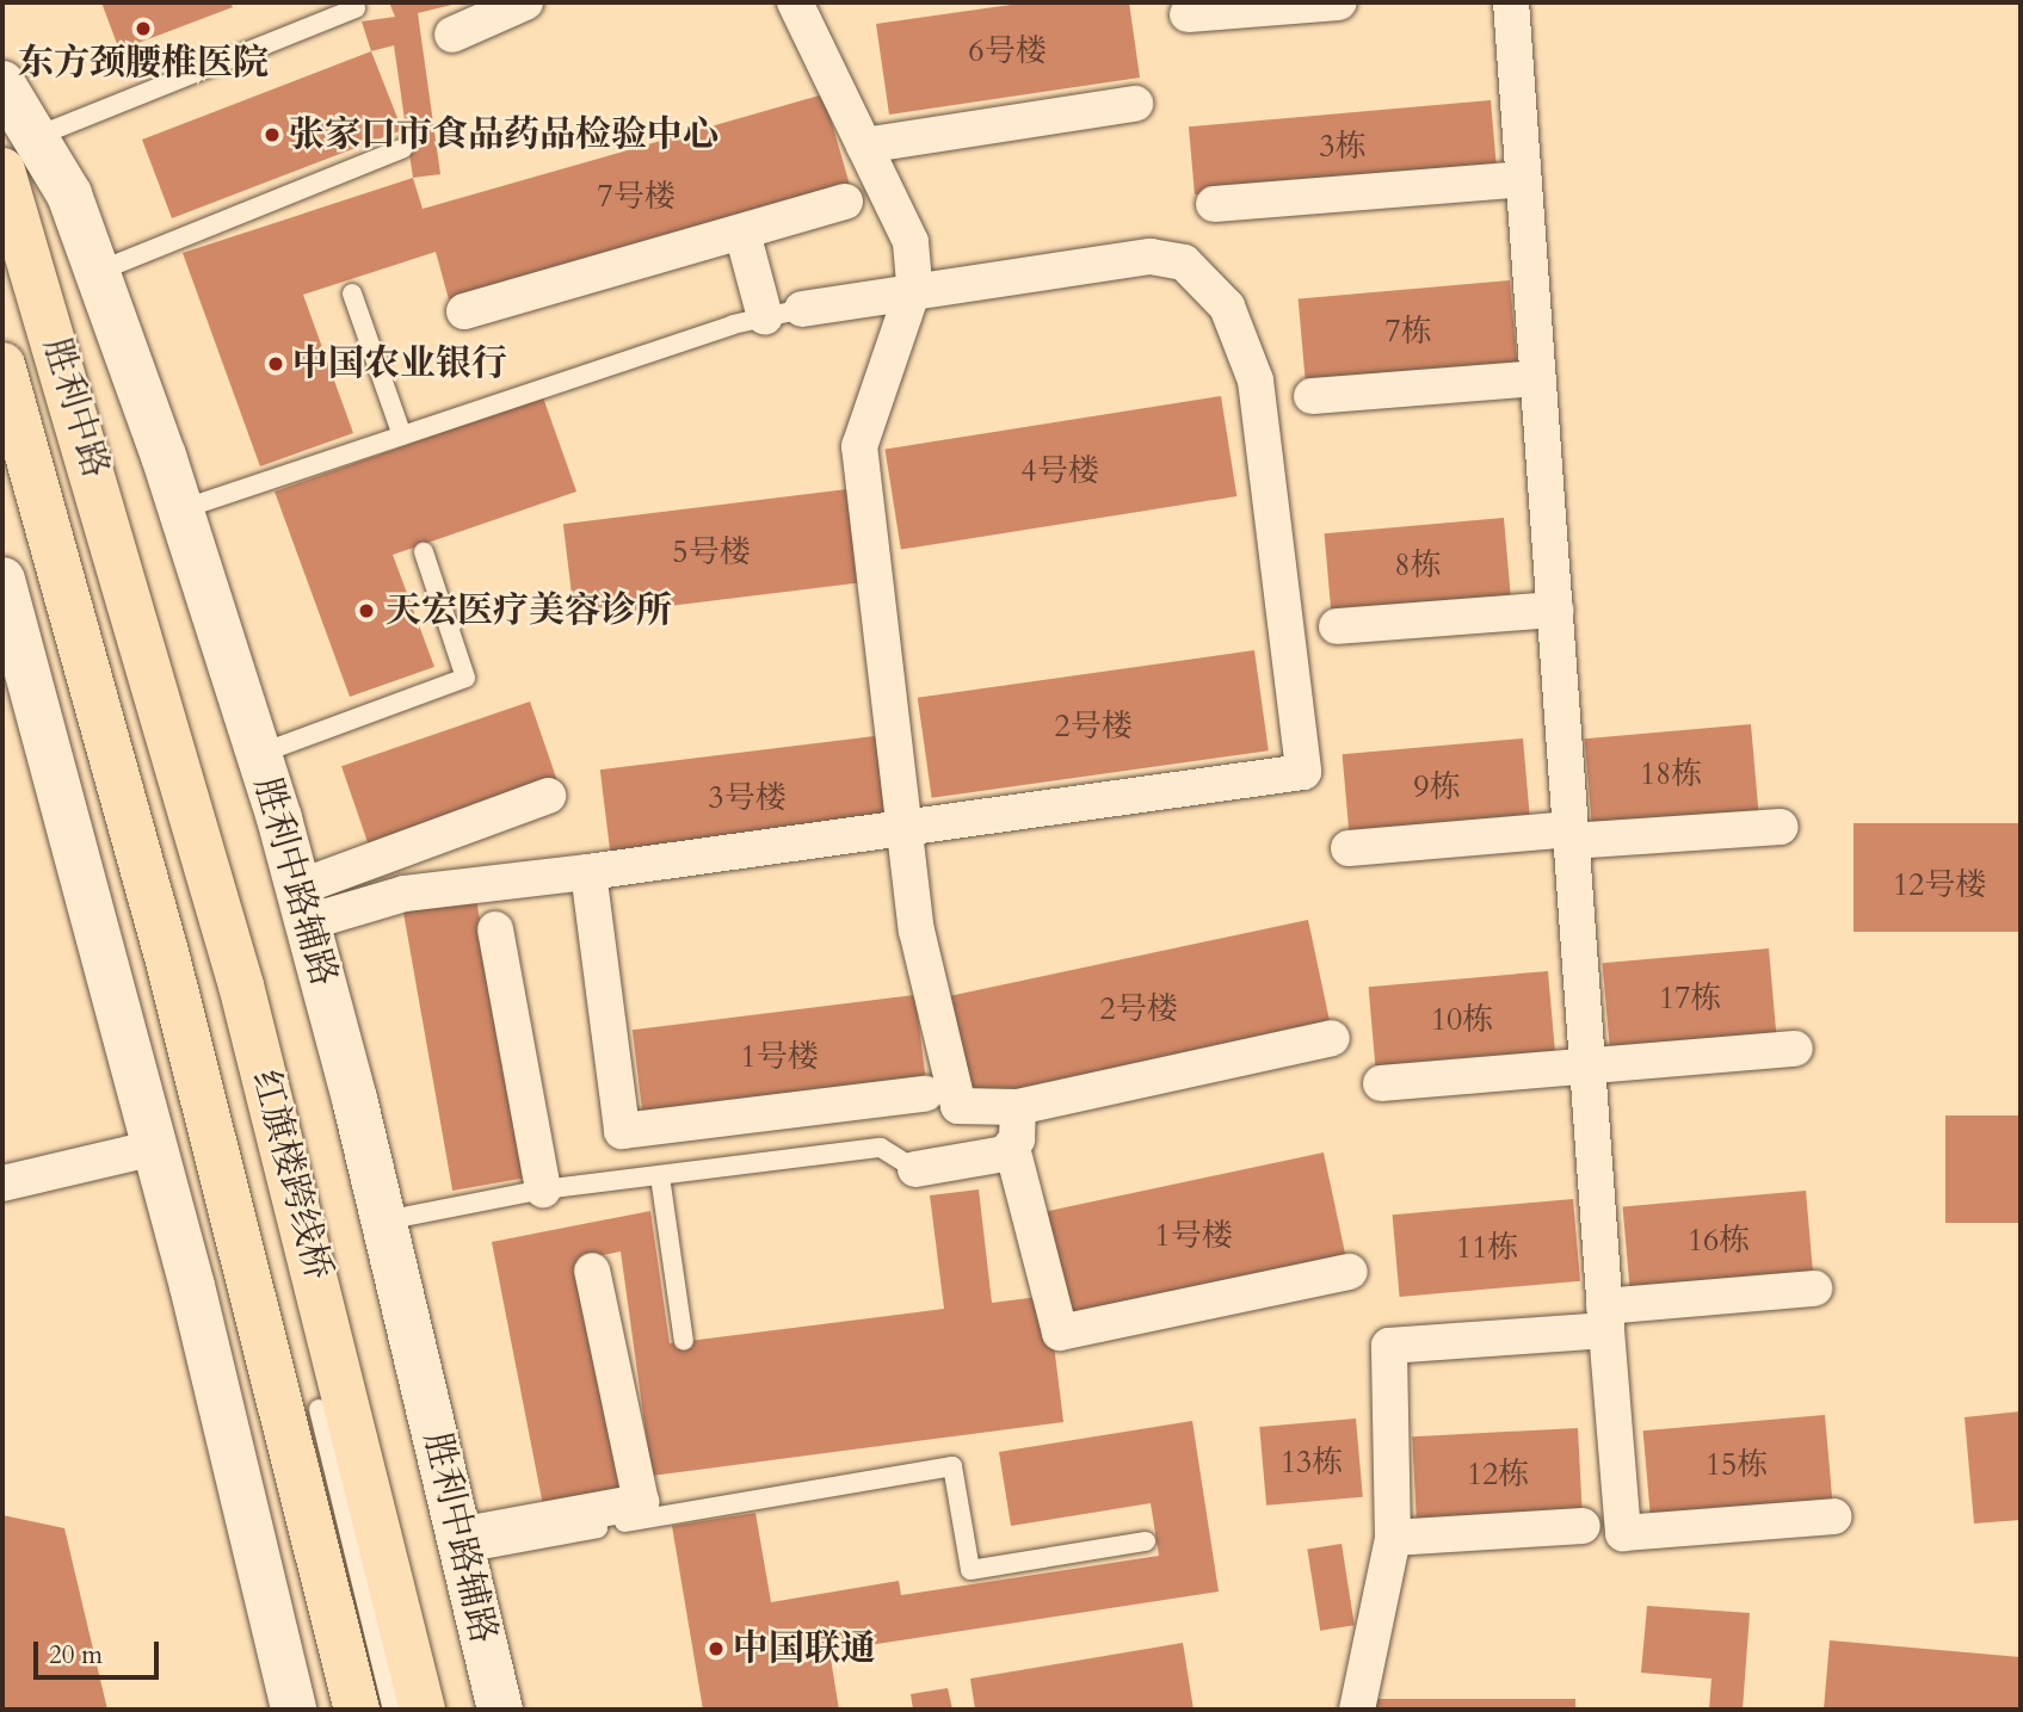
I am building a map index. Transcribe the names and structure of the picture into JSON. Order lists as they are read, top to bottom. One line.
{"streets":{"highway":["胜利中路","红旗楼跨线桥"],"main road":["胜利中路辅路"]},"crossings":[["胜利中路","红旗楼跨线桥"]],"places":["东方颈腰椎医院","张家口市食品药品检验中心","中国农业银行","天宏医疗美容诊所","中国联通"],"house_numbers":["6号楼","3栋","7号楼","7栋","4号楼","5号楼","8栋","2号楼","18栋","9栋","3号楼","12号楼","17栋","2号楼","10栋","1号楼","1号楼","16栋","11栋","13栋","15栋","12栋"],"scale_bar":"20 m"}
